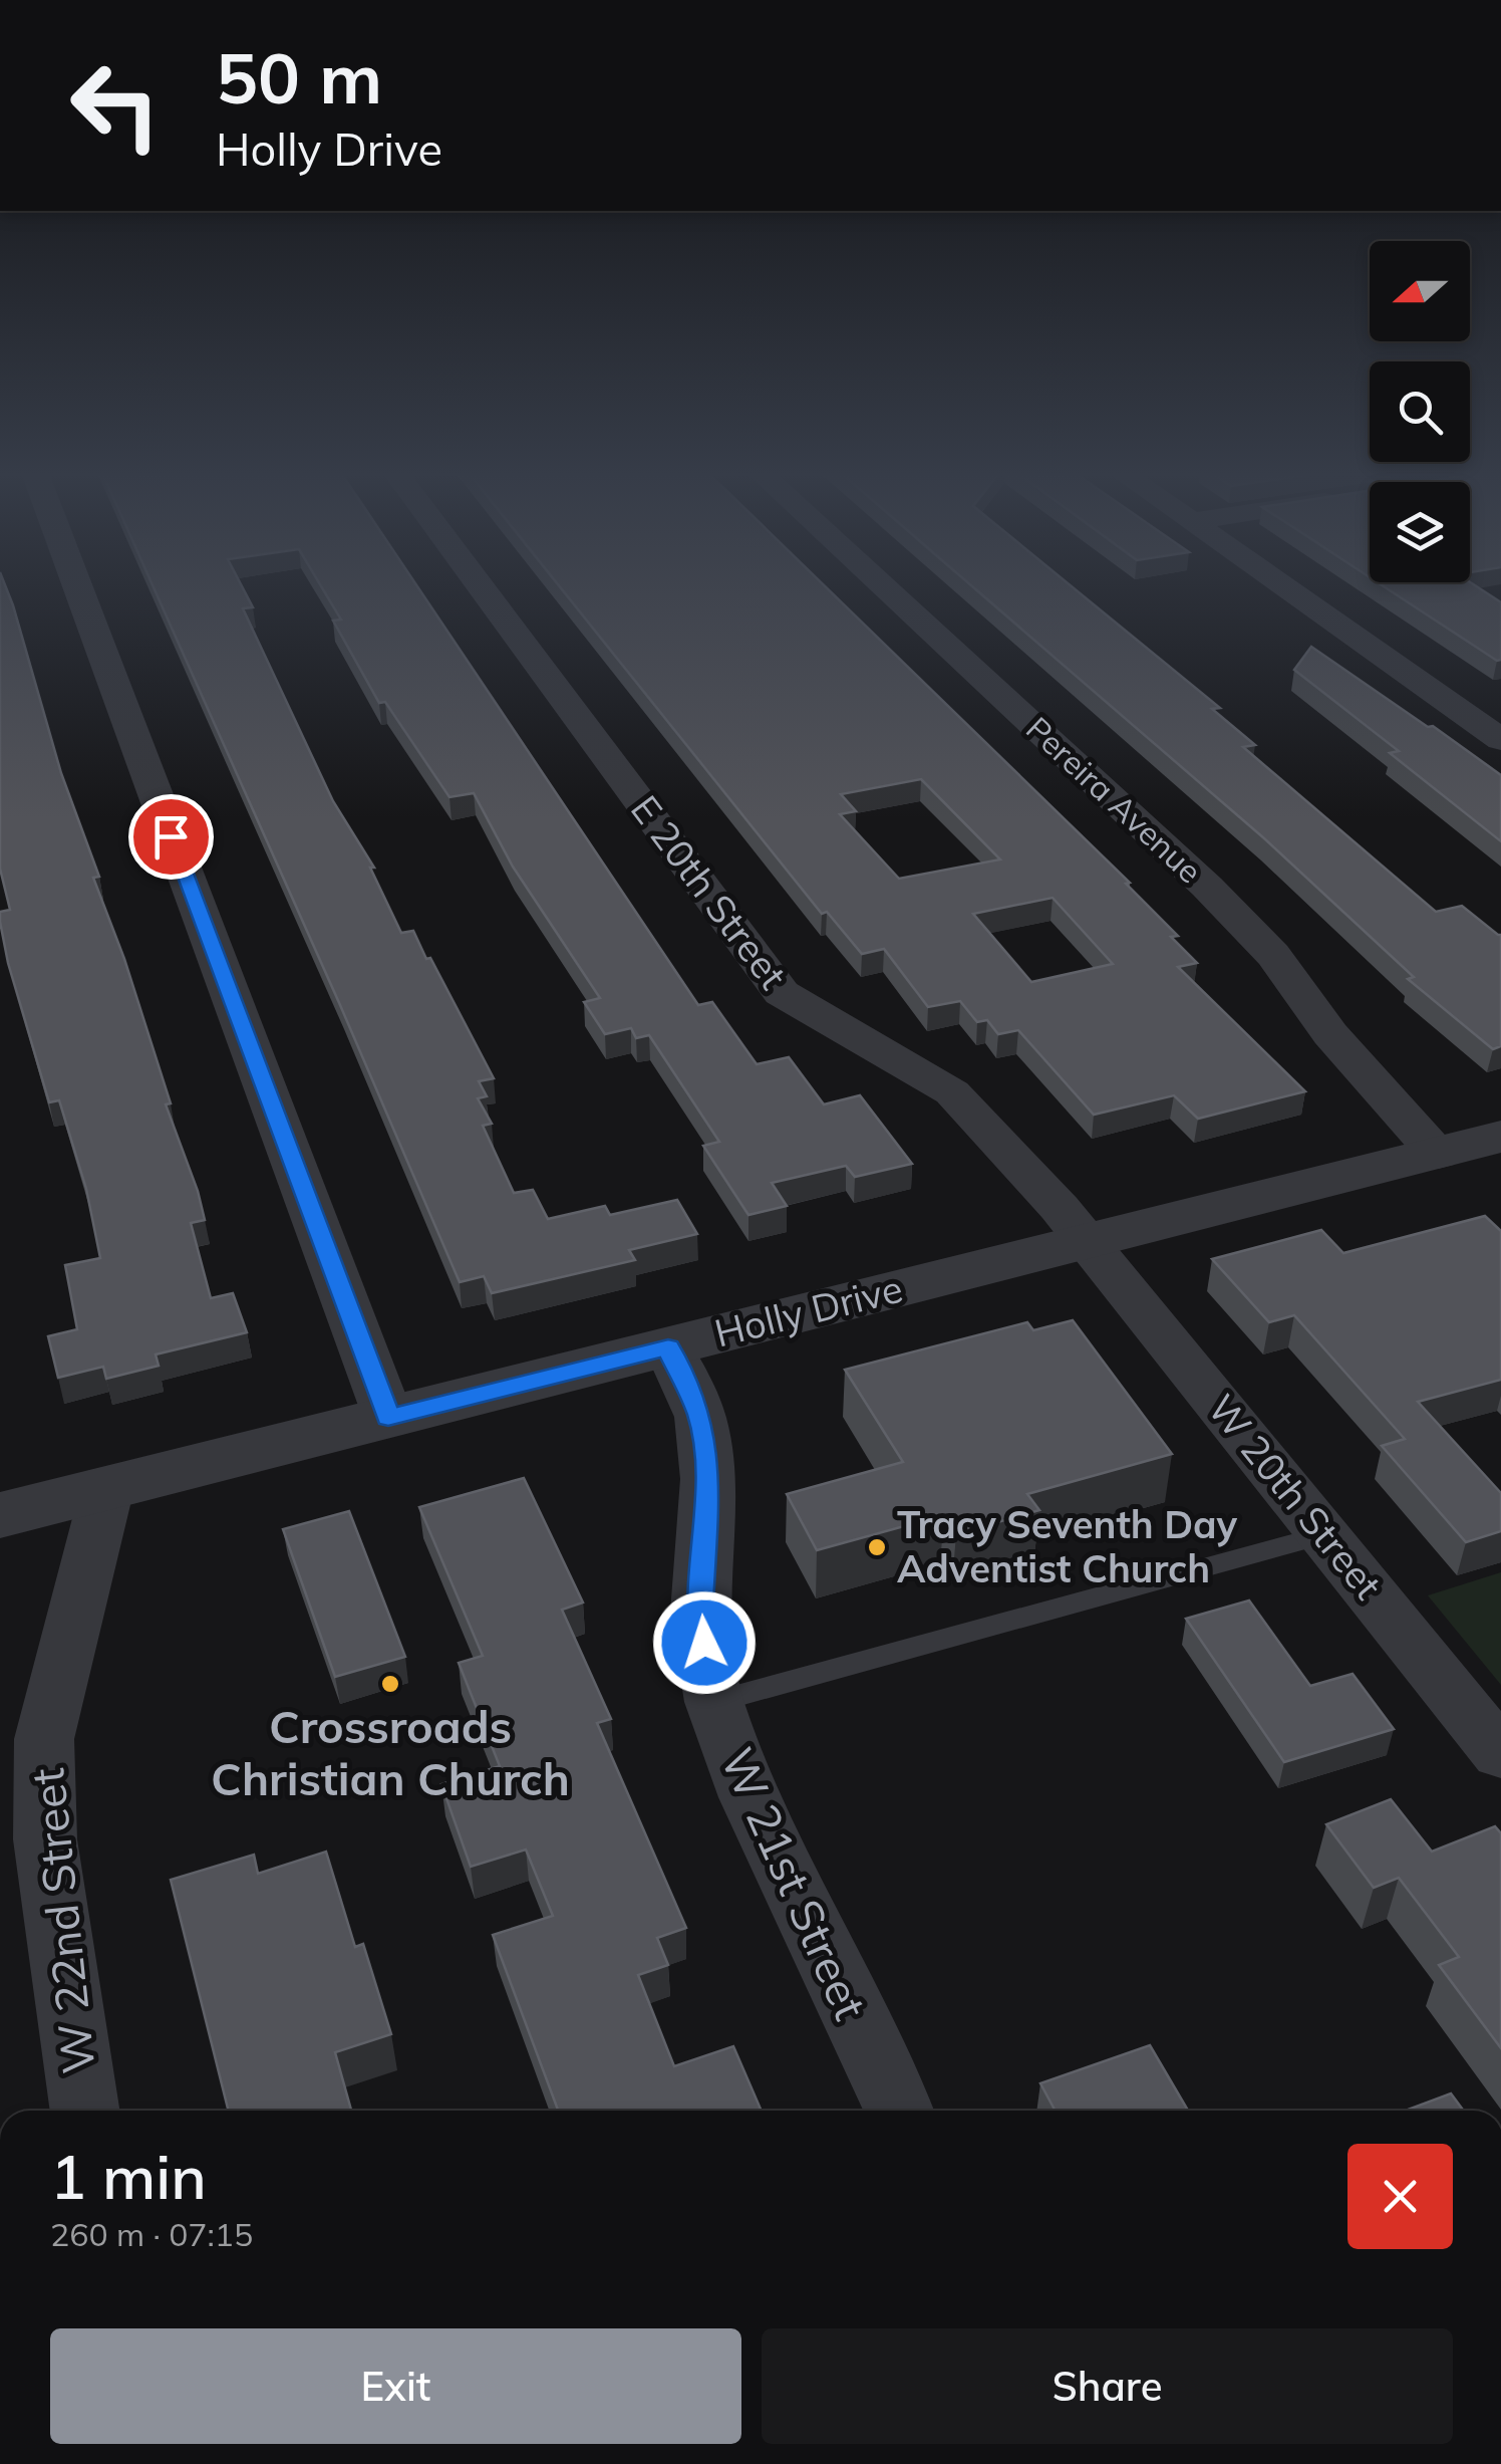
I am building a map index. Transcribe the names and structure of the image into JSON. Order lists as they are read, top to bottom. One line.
{"streets":{"street":["Pereira Avenue","E 20th Street","Holly Drive","W 20th Street","W 21st Street","W 22nd Street"]},"crossings":[["Pereira Avenue","Holly Drive"],["E 20th Street","Holly Drive"],["E 20th Street","W 20th Street"],["Holly Drive","W 20th Street"],["Holly Drive","W 21st Street"],["Holly Drive","W 22nd Street"]],"places":["Tracy Seventh Day Adventist Church","Crossroads Christian Church"],"north":"left","page":{"turn":["50 m","Holly Drive"],"heading":["1 min","260 m · 07:15"],"buttons":["Exit","Share"]}}
